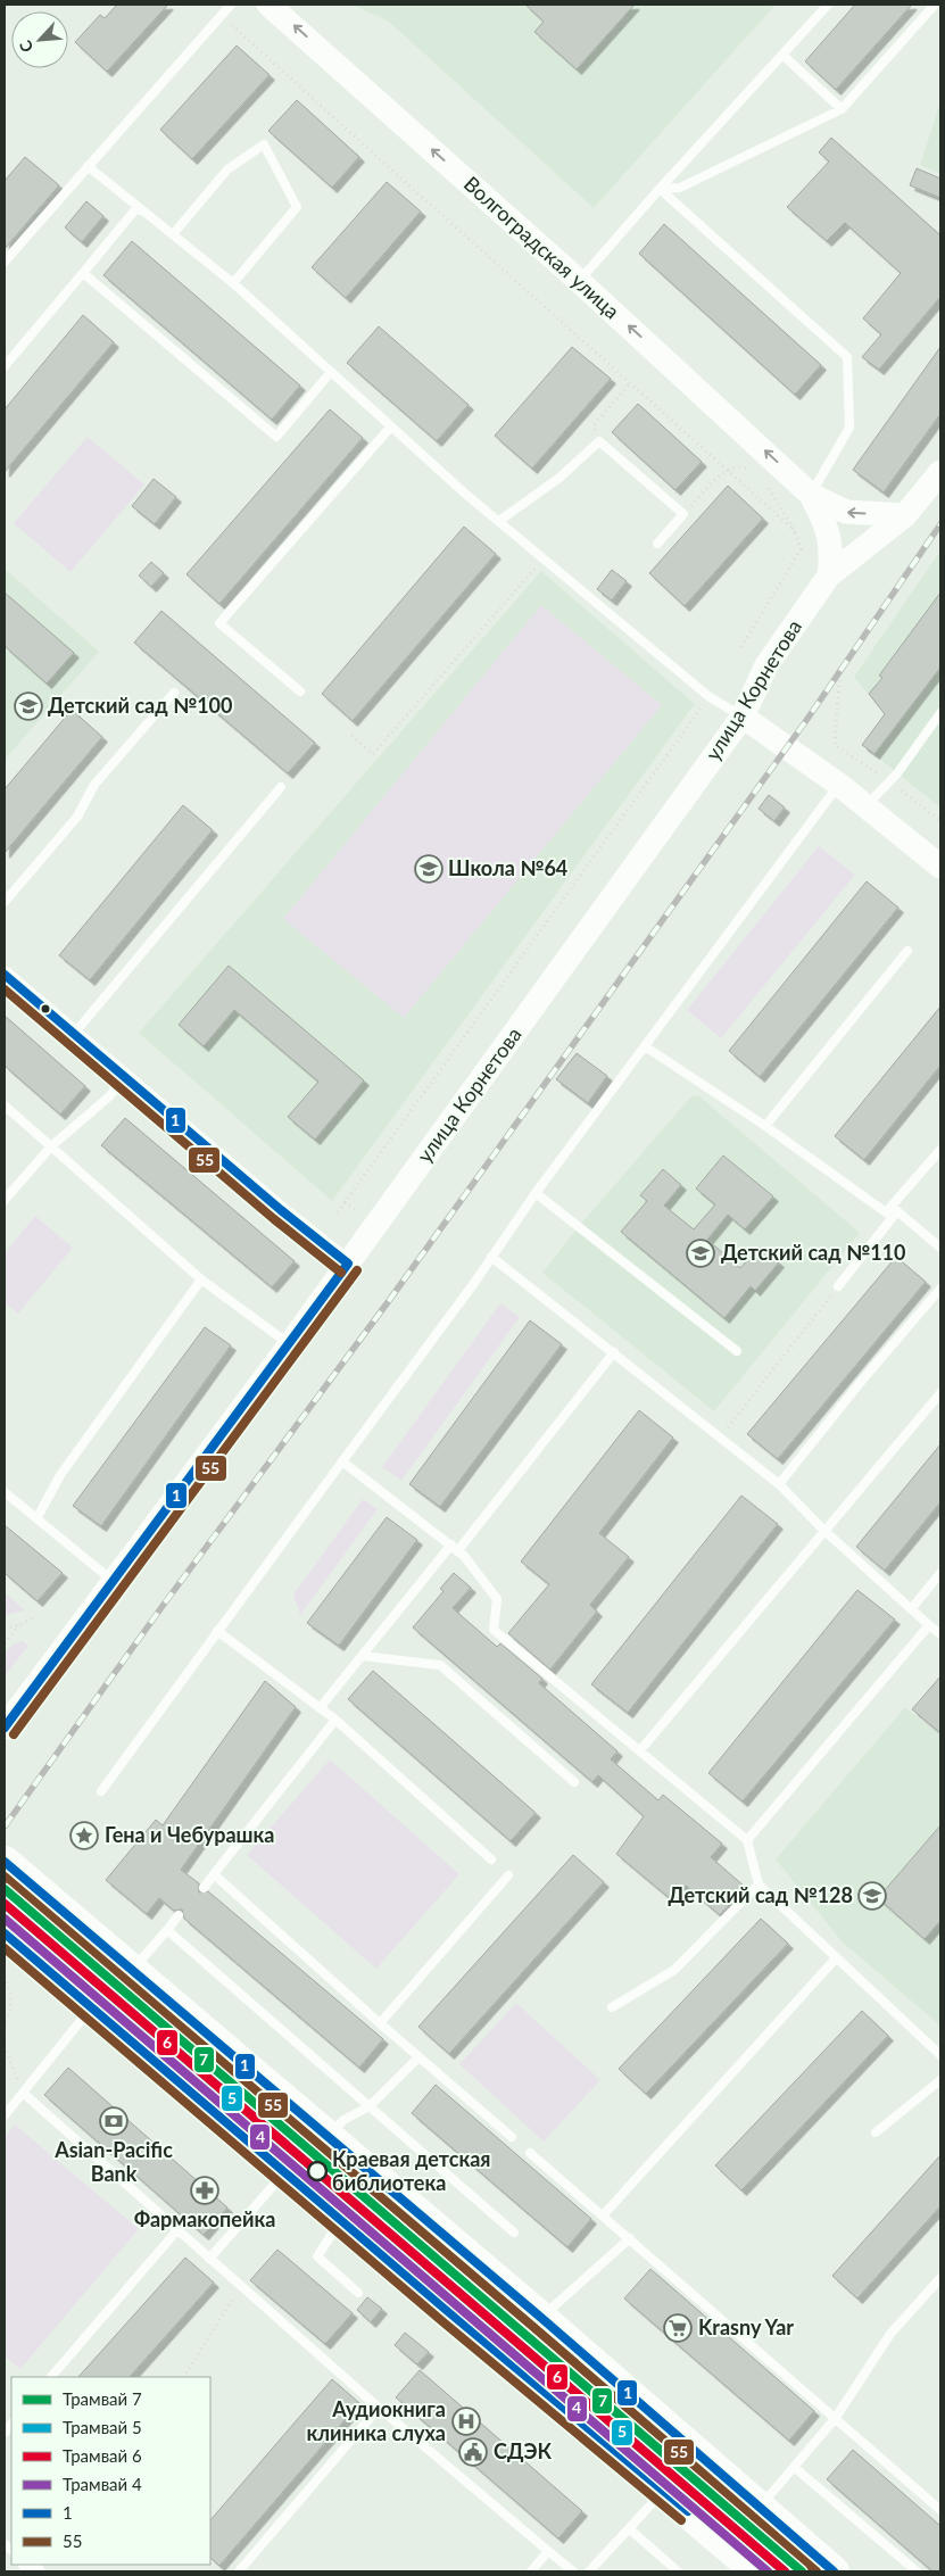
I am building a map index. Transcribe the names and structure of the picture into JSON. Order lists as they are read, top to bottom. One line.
{"streets":{"main road":["Волгоградская улица","улица Корнетова"]},"one_way":["Волгоградская улица"],"places":{"school or university":["Детский сад №100","Школа №64","Детский сад №110","Детский сад №128"],"place":["Гена и Чебурашка"],"bank":["Asian-Pacific Bank"],"other":["Краевая детская библиотека"],"pharmacy":["Фармакопейка"],"supermarket":["Krasny Yar"],"hospital":["Аудиокнига клиника слуха"],"public building":["СДЭК"]},"lines":["transit line 1","transit line 55","tram line 7","tram line 5","tram line 6","tram line 4"],"legend":["Трамвай 7","Трамвай 5","Трамвай 6","Трамвай 4","1","55"],"north":"bottom left"}
